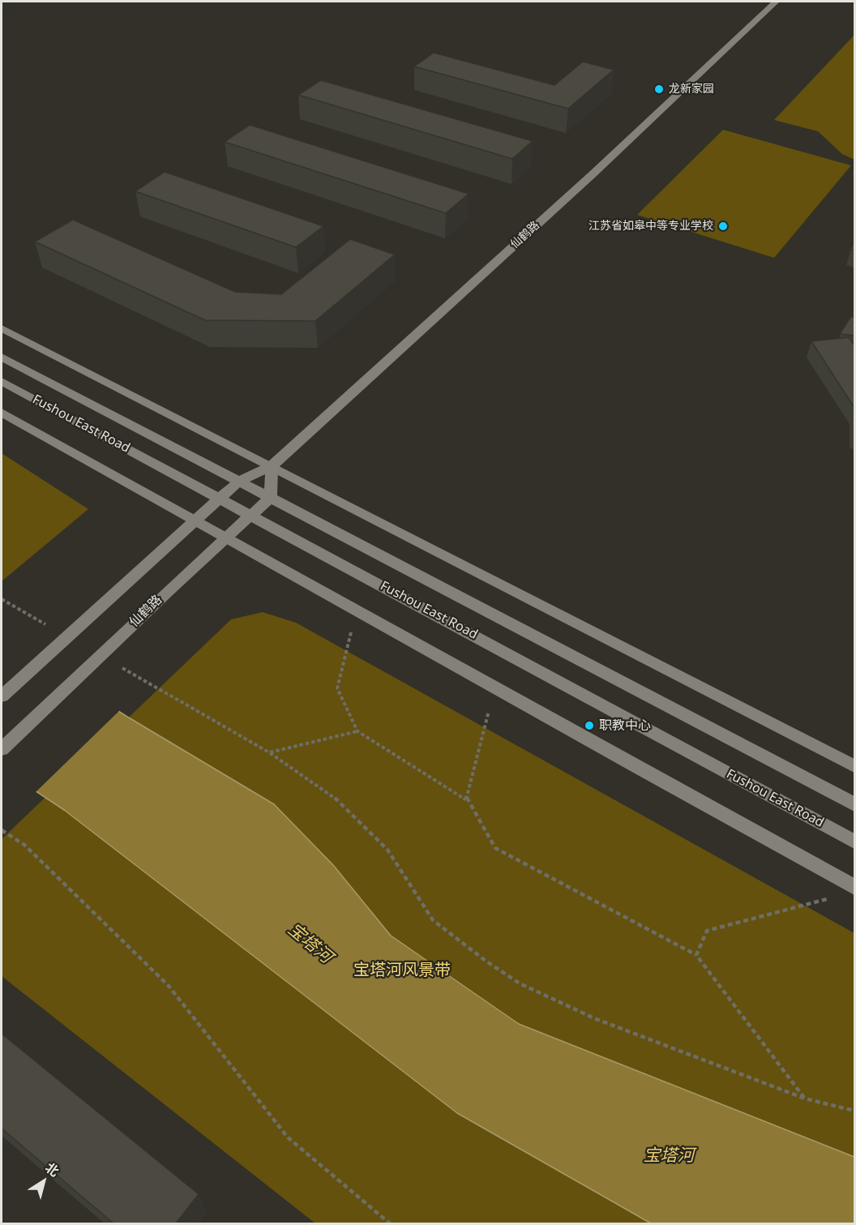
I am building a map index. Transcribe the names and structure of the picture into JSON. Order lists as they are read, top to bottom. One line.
{"streets":{"street":["仙鹤路","Fushou East Road"]},"crossings":[["仙鹤路","Fushou East Road"]],"water":["宝塔河"],"parks":["宝塔河风景带"],"places":["龙新家园","江苏省如皋中等专业学校","职教中心"],"north":"top right"}
